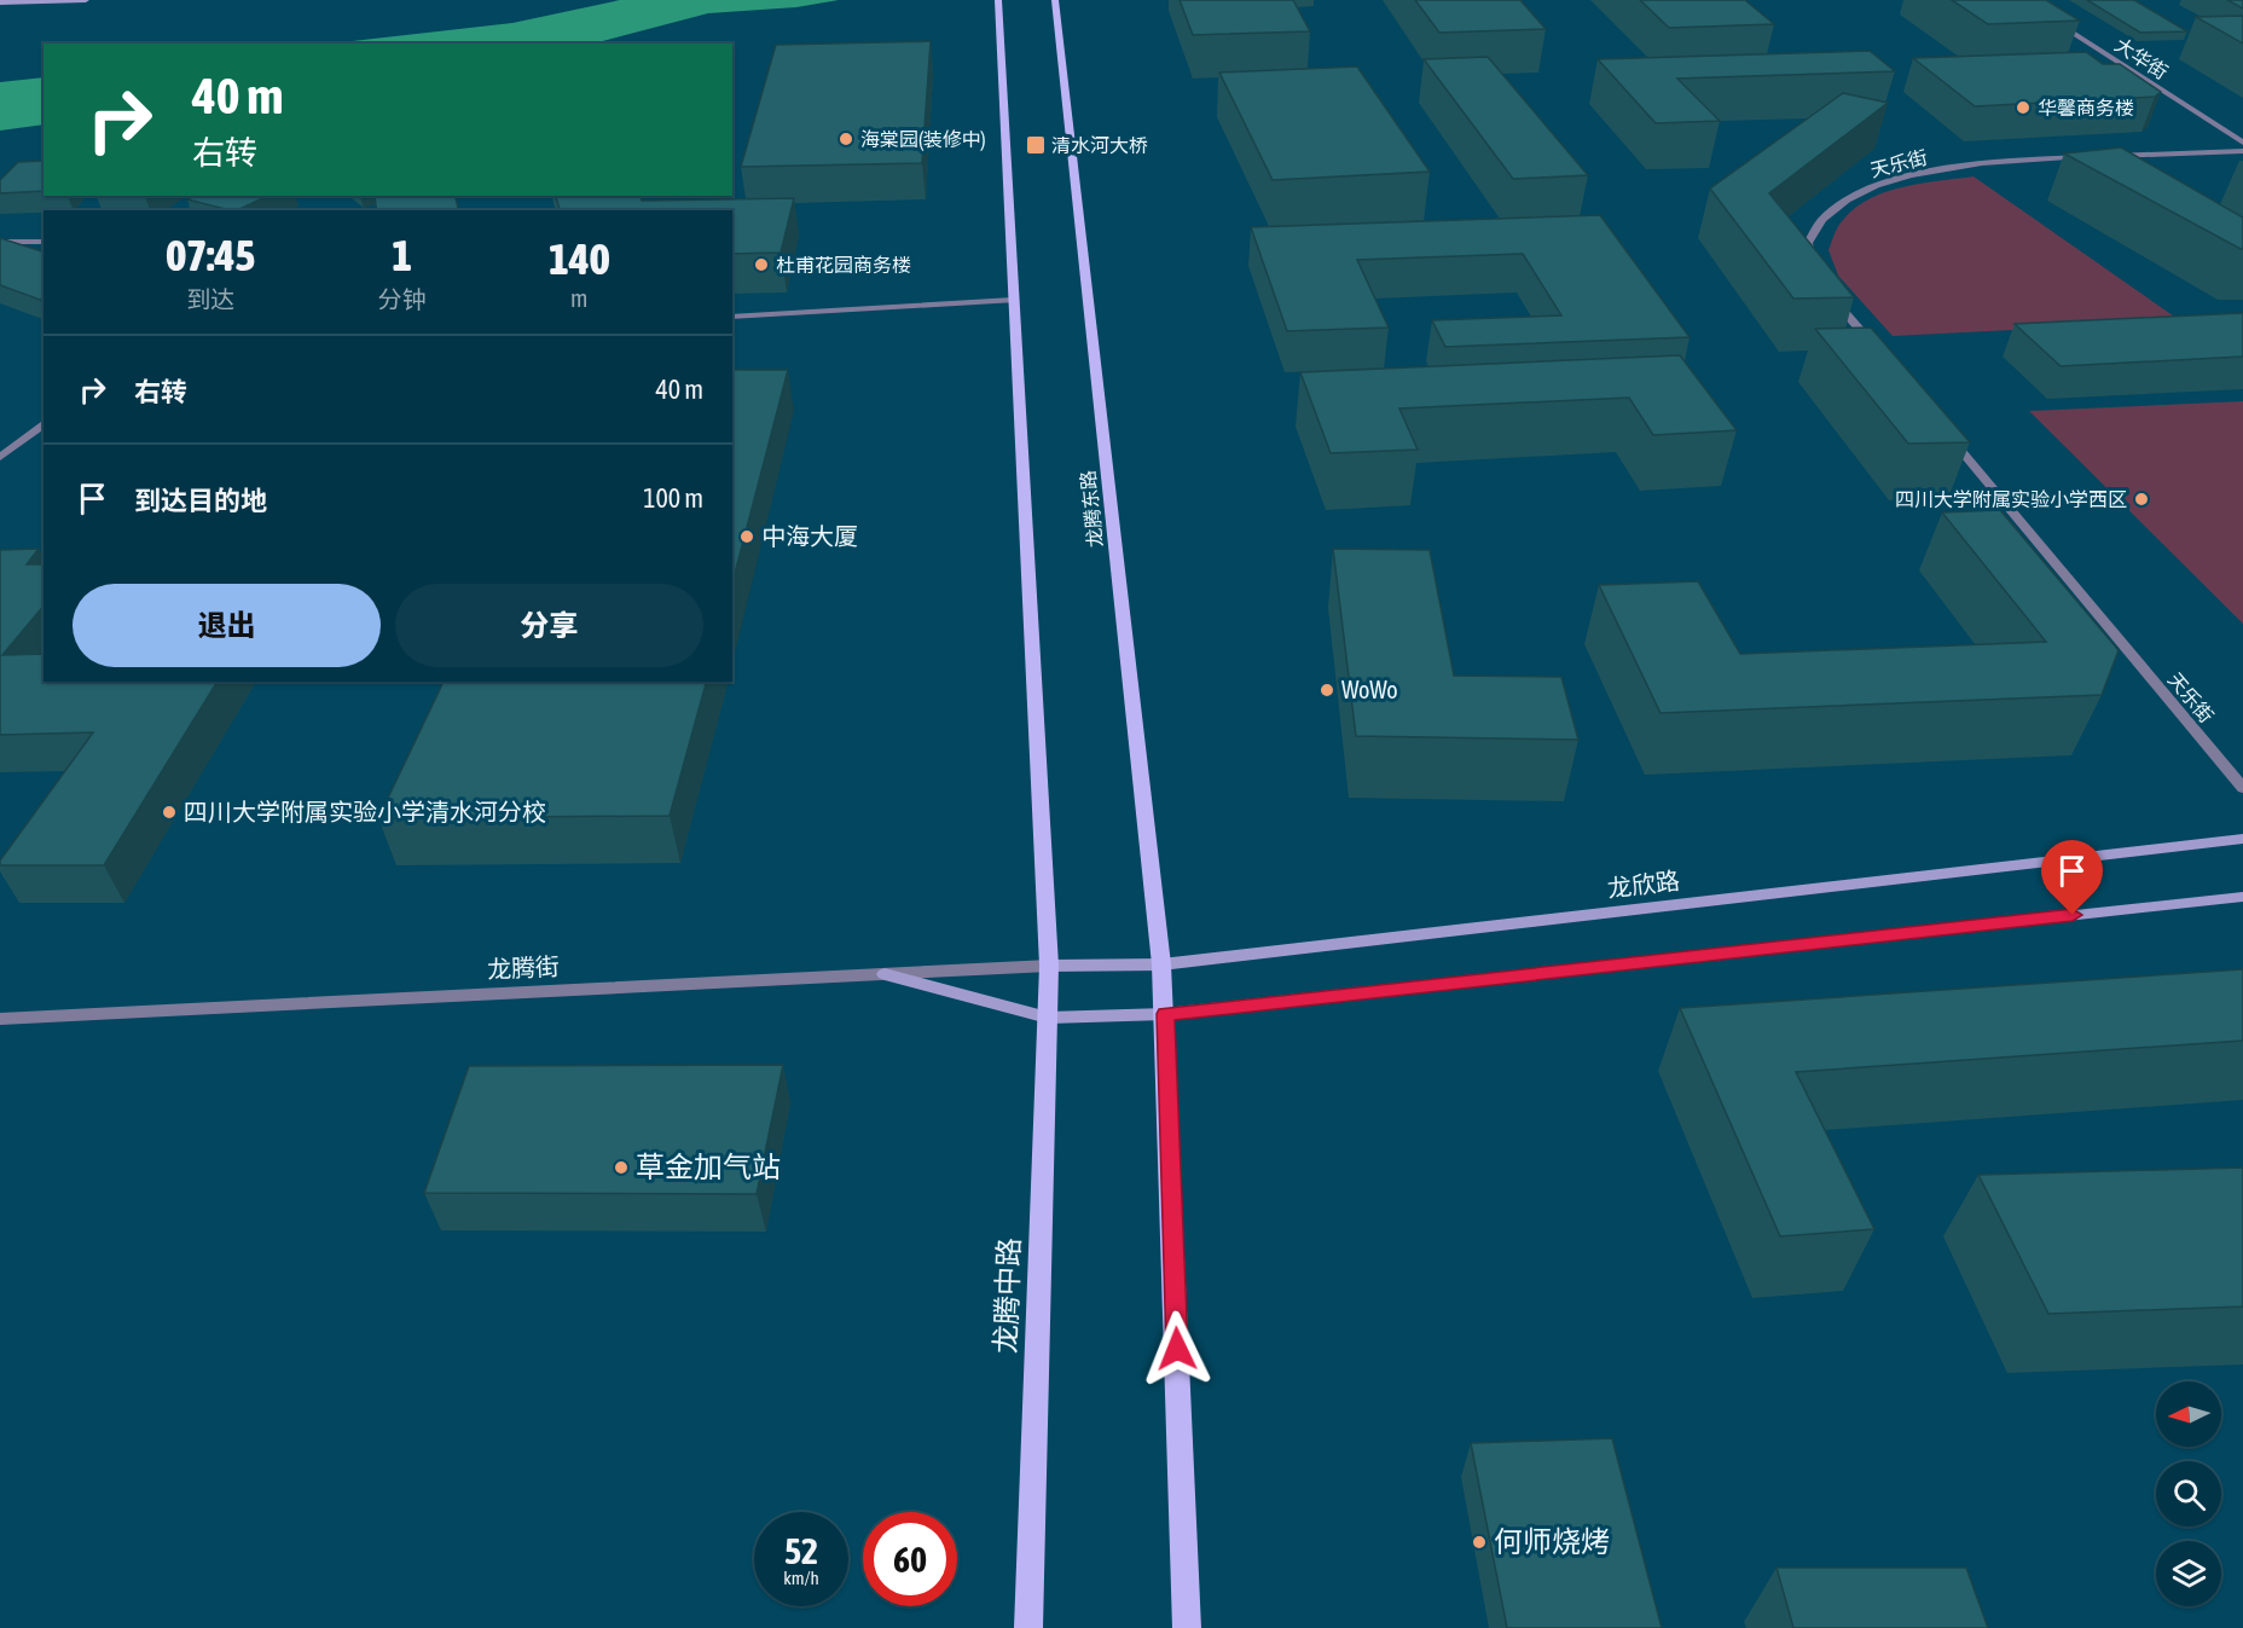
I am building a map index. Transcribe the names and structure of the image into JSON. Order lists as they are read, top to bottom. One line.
{"streets":{"main road":["龙腾东路","龙腾中路"],"street":["大华街","天乐街","龙欣路","龙腾街"]},"crossings":[["龙腾东路","龙欣路"],["龙欣路","龙腾街"],["龙欣路","龙腾中路"],["龙腾街","龙腾中路"]],"places":{"other":["华馨商务楼","海棠园(装修中)","杜甫花园商务楼","四川大学附属实验小学西区","中海大厦","WoWo","四川大学附属实验小学清水河分校","草金加气站","何师烧烤"],"transit":["清水河大桥"]},"north":"left","page":{"turn":["40 m","右转"],"eta":["07:45","到达","1","分钟","140","m"],"list":[{"name":"右转","value":"40 m"},{"name":"到达目的地","value":"100 m"}],"buttons":["退出","分享"],"speed":"52 km/h","limit":"60"}}
